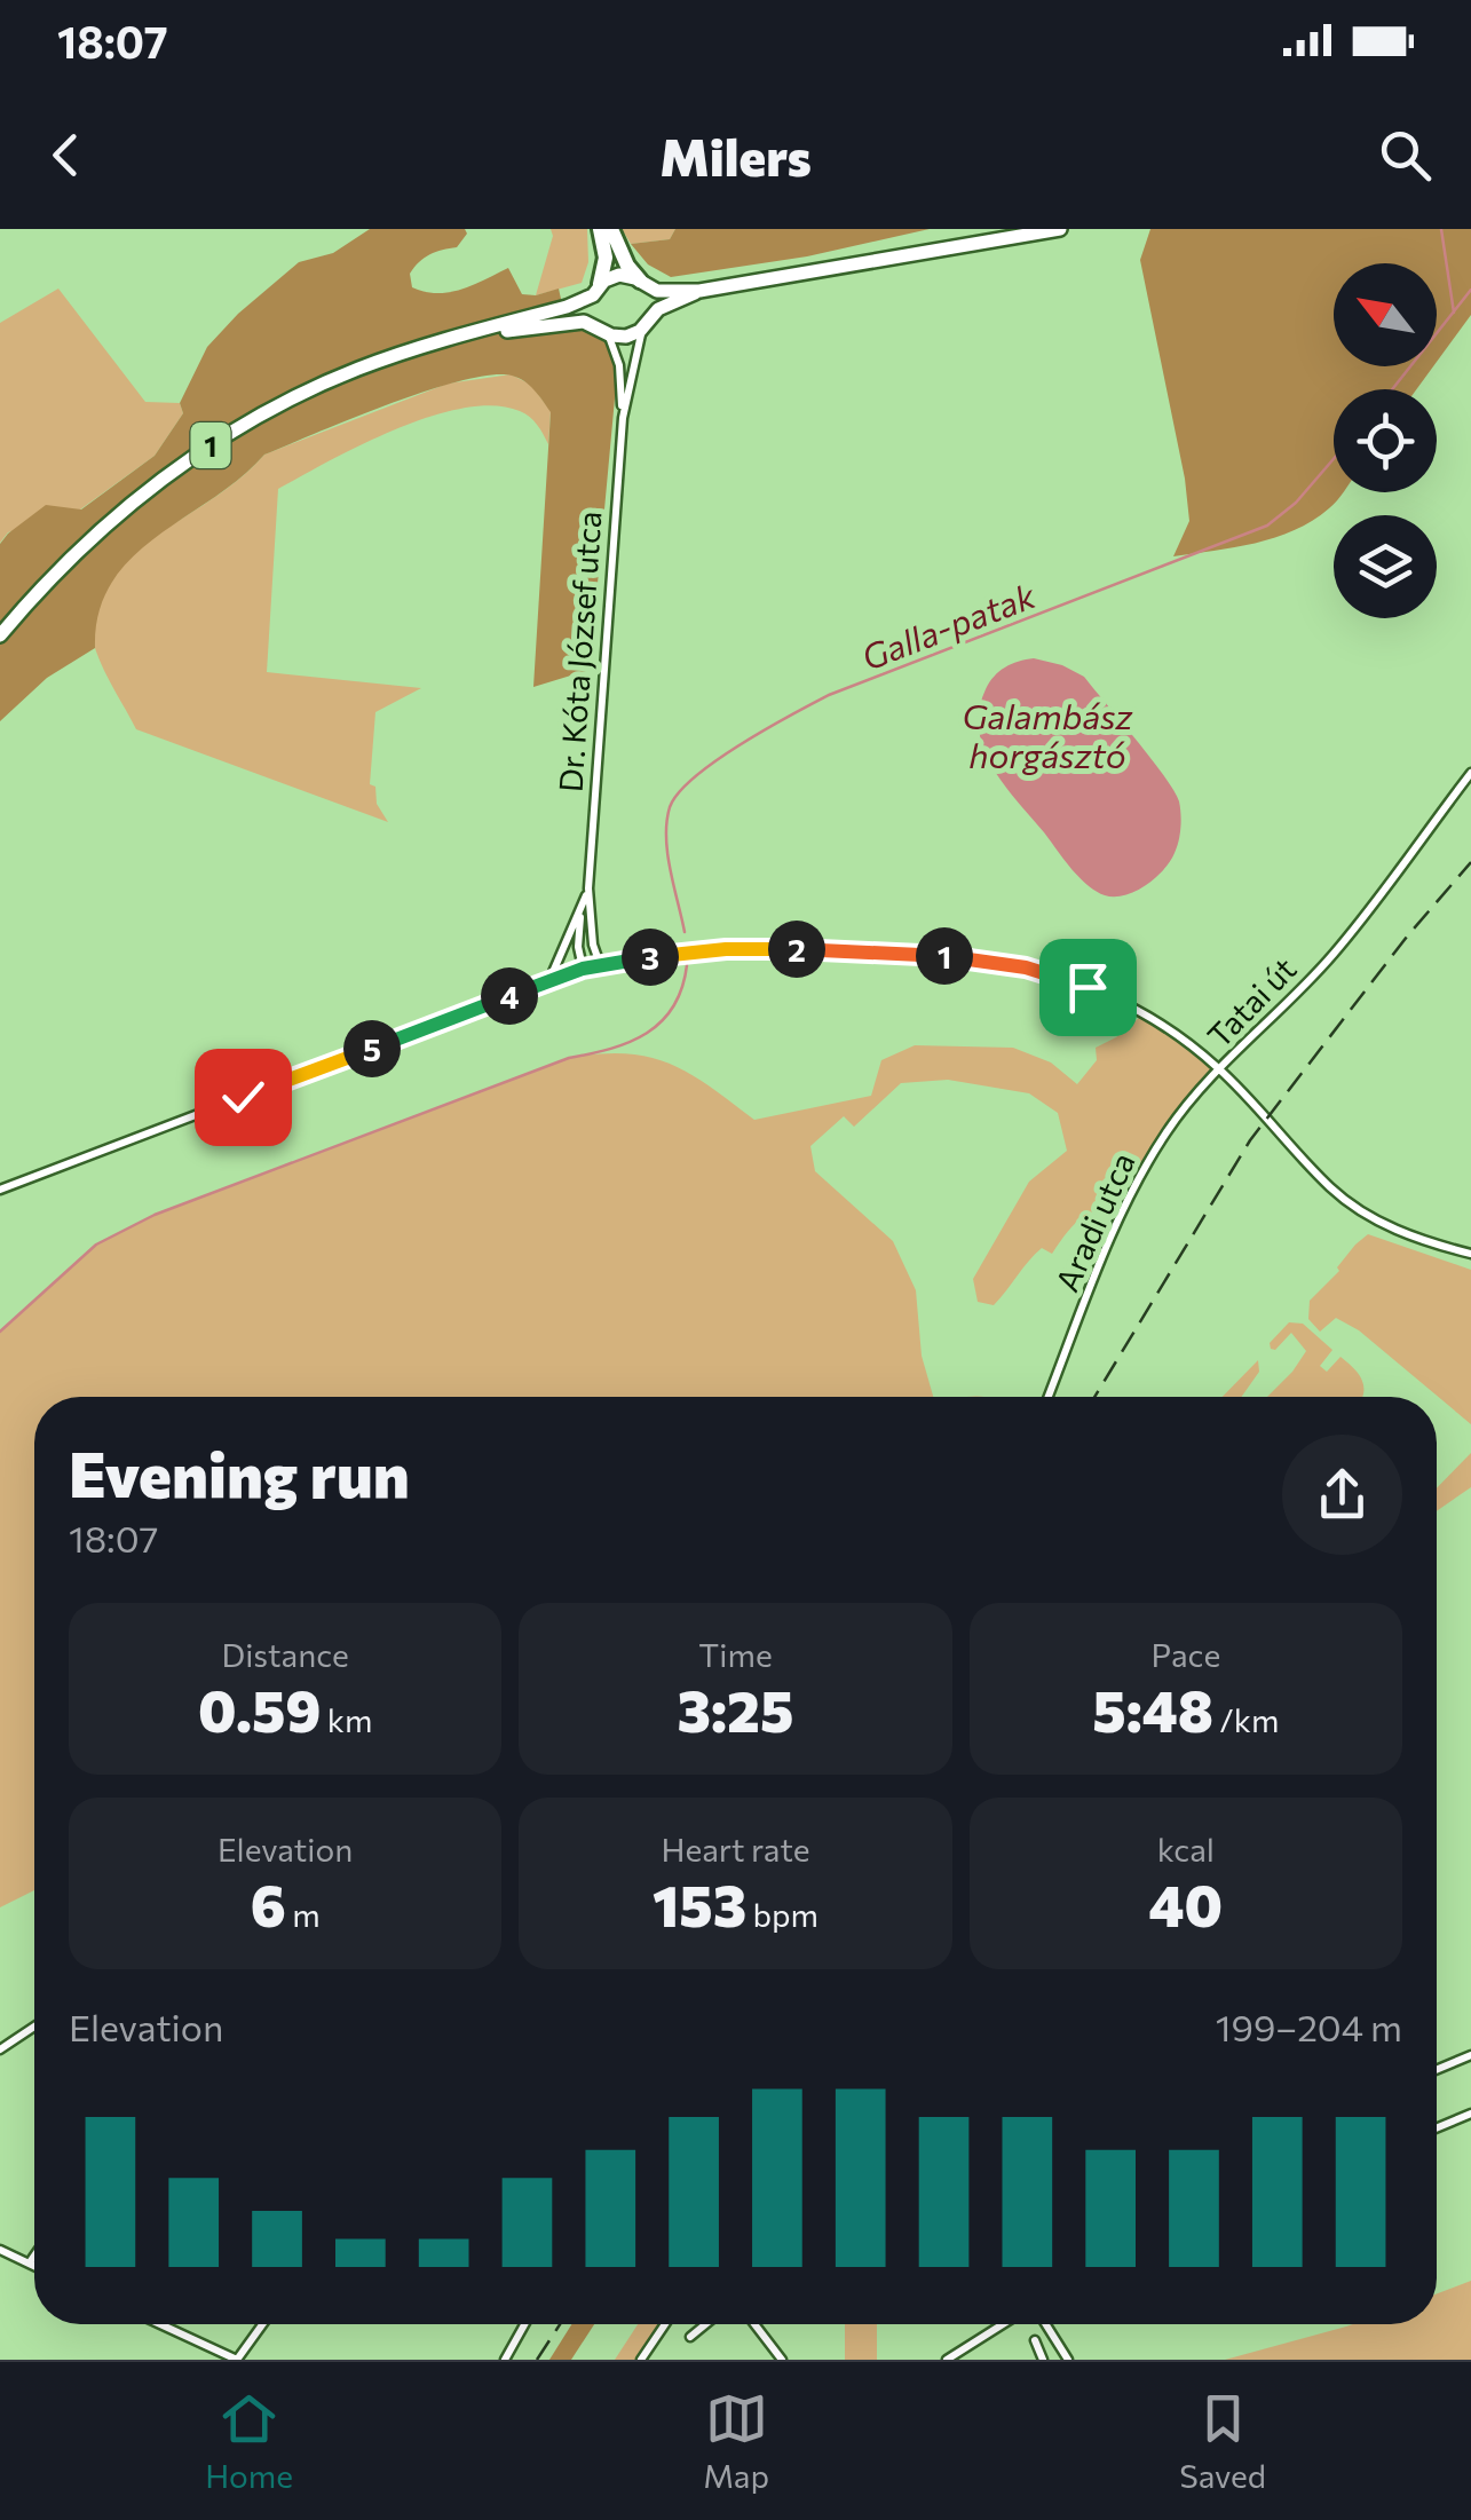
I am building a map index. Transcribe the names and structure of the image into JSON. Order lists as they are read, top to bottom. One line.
{"streets":{"main road":["1"],"street":["Dr. Kóta József utca","Tatai út","Aradi utca"]},"crossings":[["Tatai út","Aradi utca"]],"water":["Galla-patak","Galambász horgásztó"],"north":"top left","page":{"status":"18:07","header":"Milers","pins":["2","1","3","4","5"],"heading":["Evening run","18:07"],"stats":[["Distance","0.59 km"],["Time","3:25"],["Pace","5:48 /km"],["Elevation","6 m"],["Heart rate","153 bpm"],["kcal","40"]],"chart":["Elevation","199–204 m"],"tabs":["Home","Map","Saved"]}}
